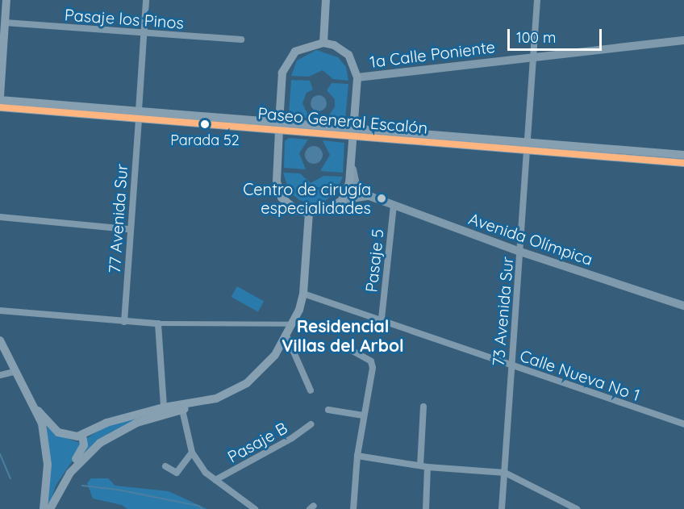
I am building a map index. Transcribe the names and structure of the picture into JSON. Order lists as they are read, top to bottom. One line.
{"streets":{"main road":["Paseo General Escalón"],"street":["Pasaje los Pinos","1a Calle Poniente","77 Avenida Sur","Avenida Olímpica","Pasaje 5","73 Avenida Sur","Calle Nueva No 1","Pasaje B"]},"crossings":[["Pasaje los Pinos","77 Avenida Sur"],["1a Calle Poniente","73 Avenida Sur"],["Paseo General Escalón","77 Avenida Sur"],["Paseo General Escalón","73 Avenida Sur"],["Avenida Olímpica","Pasaje 5"],["Avenida Olímpica","73 Avenida Sur"],["Pasaje 5","Calle Nueva No 1"],["73 Avenida Sur","Calle Nueva No 1"]],"districts":["Residencial Villas del Arbol"],"places":["Parada 52","Centro de cirugía especialidades"],"scale_bar":"100 m"}
